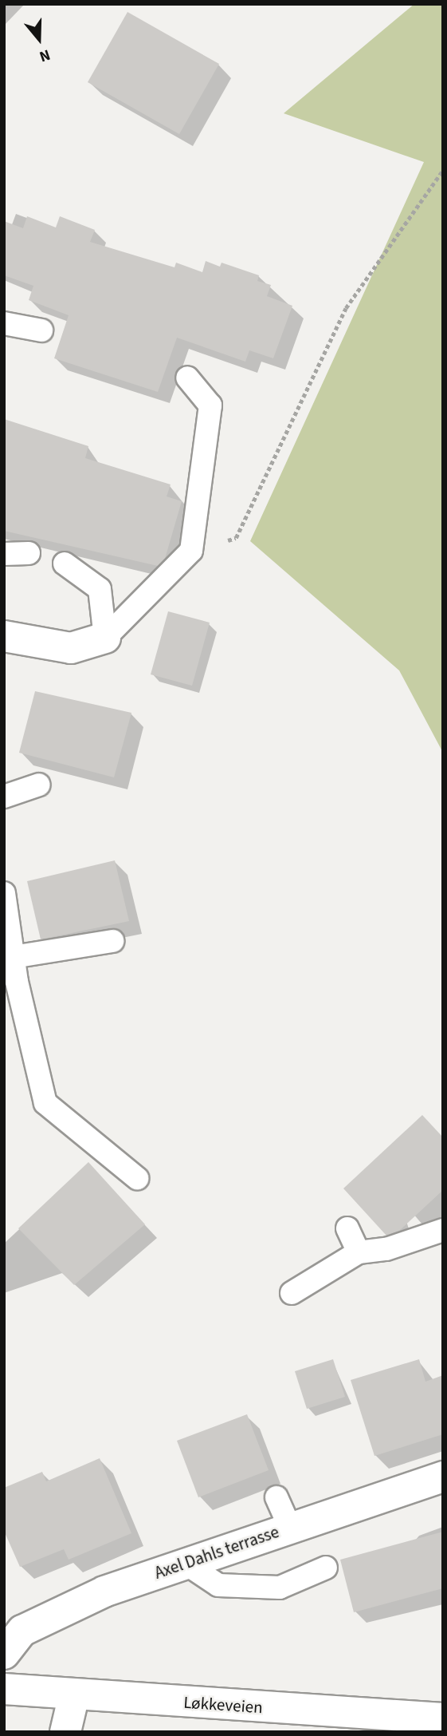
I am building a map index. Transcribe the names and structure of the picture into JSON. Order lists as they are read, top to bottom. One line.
{"streets":{"street":["Axel Dahls terrasse","Løkkeveien"]},"north":"bottom"}
